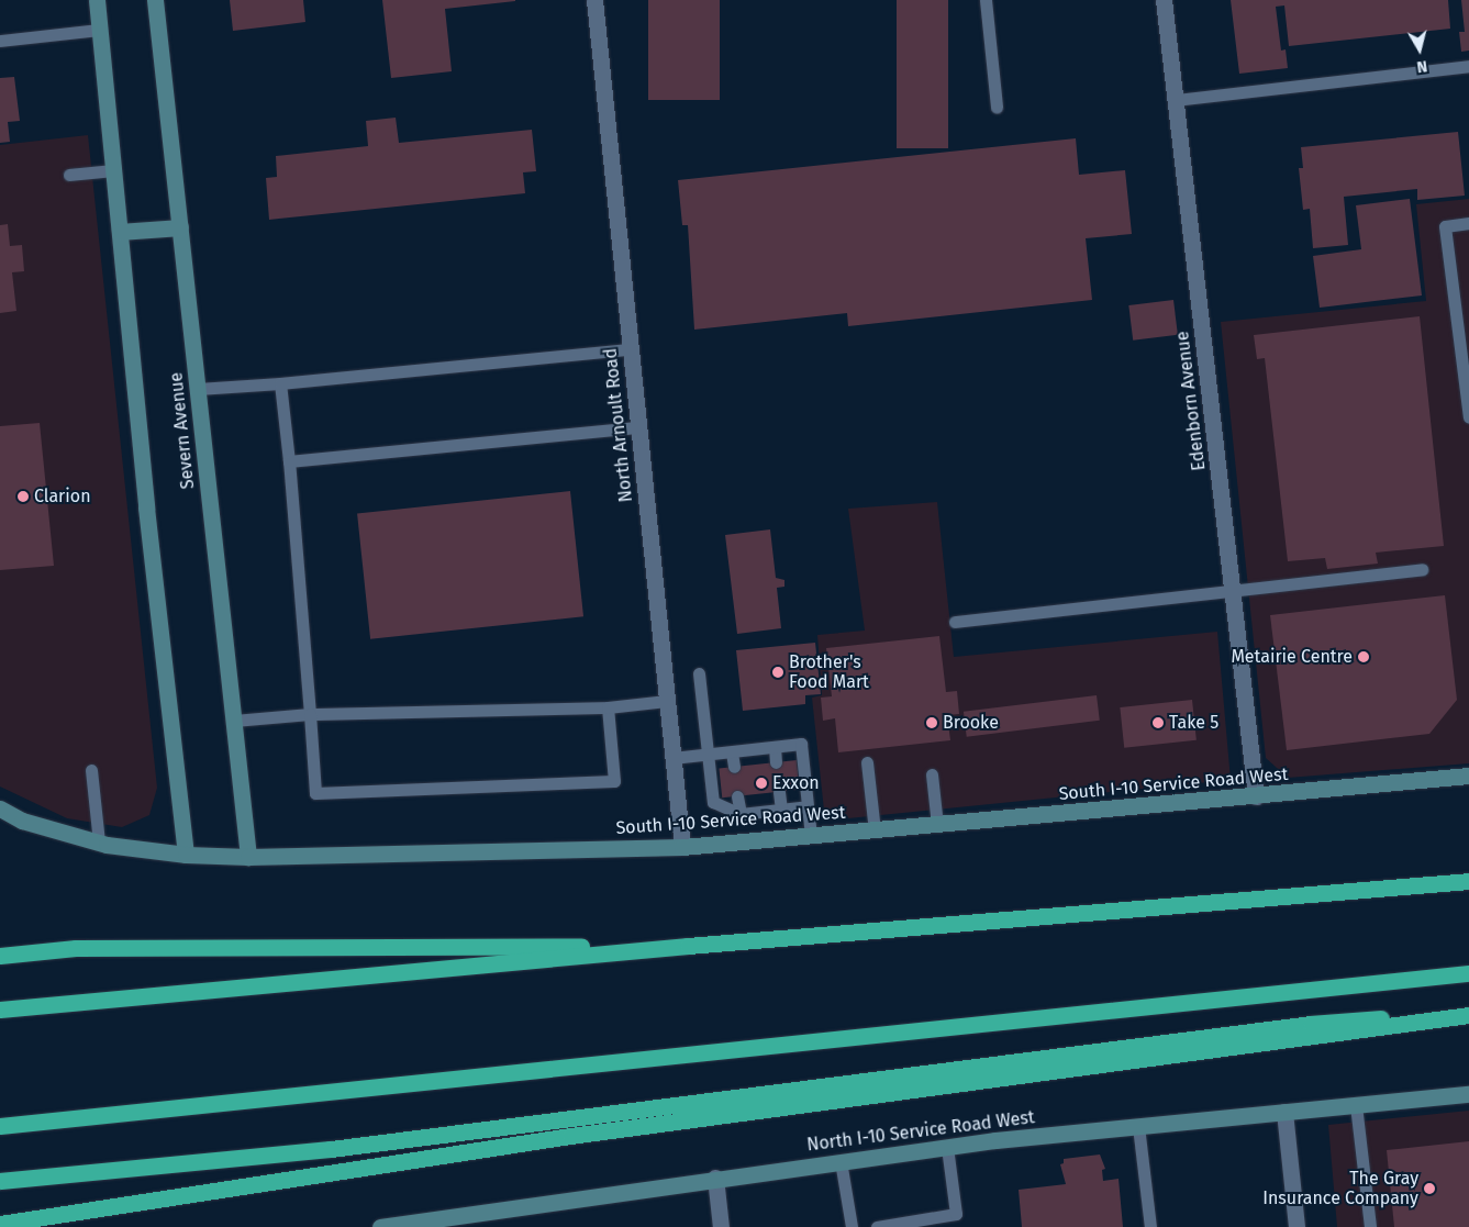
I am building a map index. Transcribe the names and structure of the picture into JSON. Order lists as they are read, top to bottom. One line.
{"streets":{"street":["Edenborn Avenue","North Arnoult Road","Severn Avenue","South I-10 Service Road West","North I-10 Service Road West"]},"crossings":[["Edenborn Avenue","South I-10 Service Road West"],["North Arnoult Road","South I-10 Service Road West"],["Severn Avenue","South I-10 Service Road West"]],"places":["Clarion","Metairie Centre","Brother's Food Mart","Brooke","Take 5","Exxon","The Gray Insurance Company"],"north":"bottom"}
